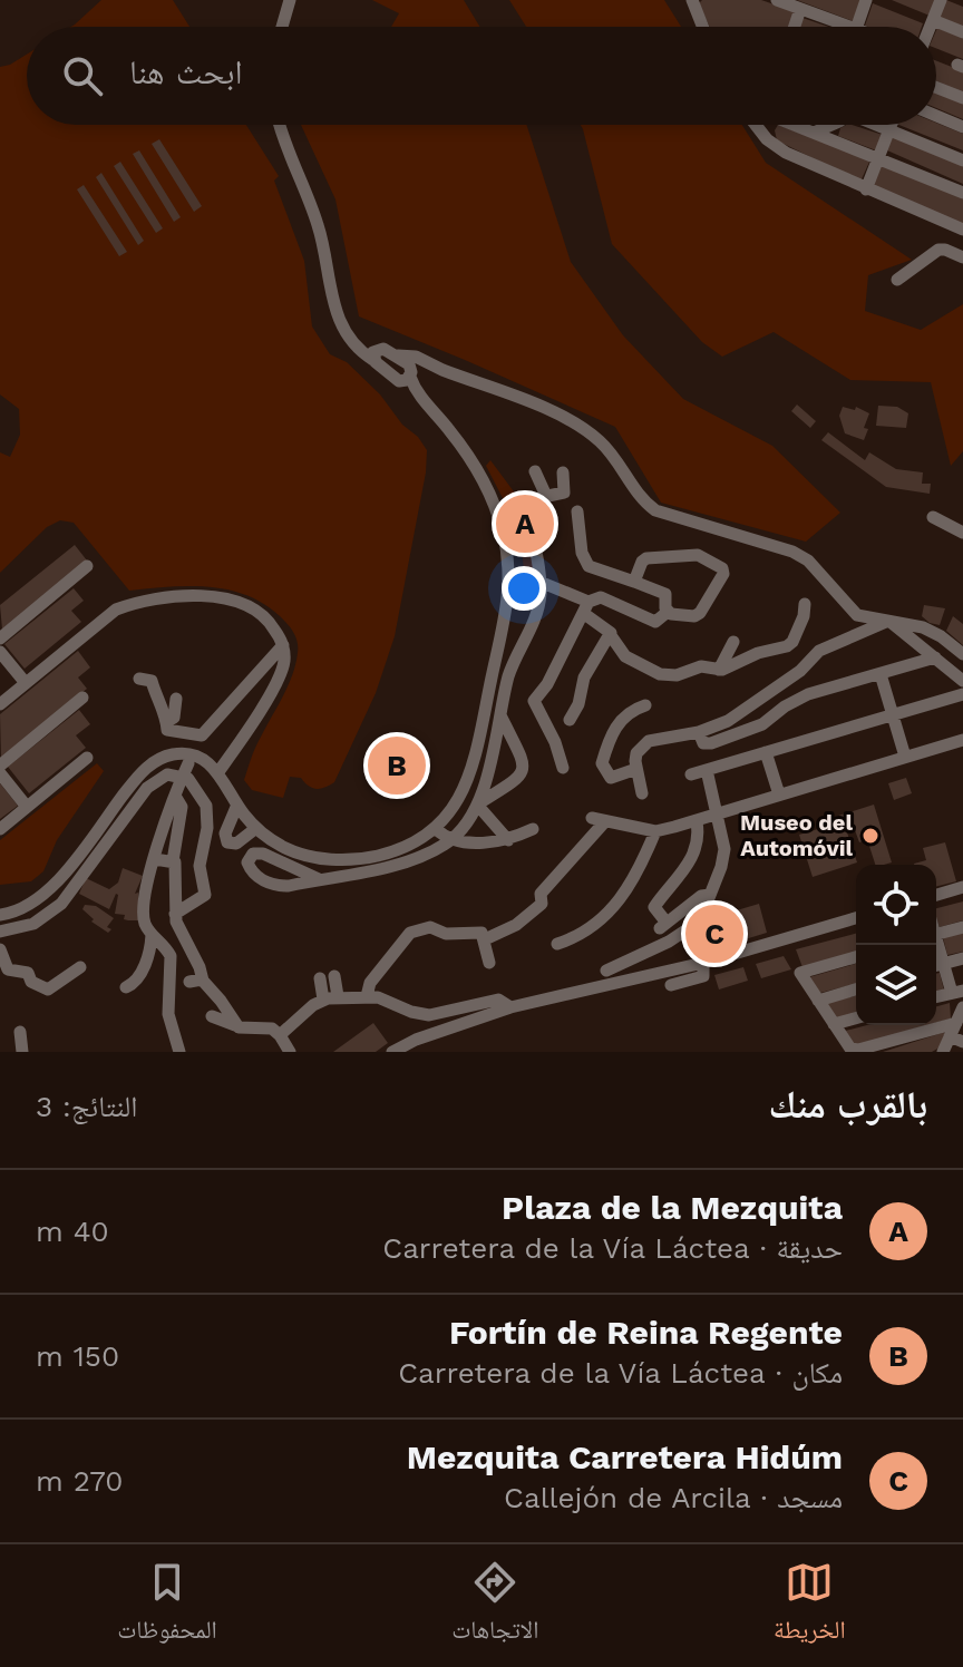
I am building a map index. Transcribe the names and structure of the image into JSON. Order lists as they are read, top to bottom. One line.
{"places":["Museo del Automóvil"],"page":{"search":"ابحث هنا","pins":["A","B","C"],"heading":["بالقرب منك","النتائج: 3"],"list":[{"mark":"A","name":"Plaza de la Mezquita","note":"حديقة · Carretera de la Vía Láctea","value":"40 m"},{"mark":"B","name":"Fortín de Reina Regente","note":"مكان · Carretera de la Vía Láctea","value":"150 m"},{"mark":"C","name":"Mezquita Carretera Hidúm","note":"مسجد · Callejón de Arcila","value":"270 m"}],"nav":["الخريطة","الاتجاهات","المحفوظات"]}}
